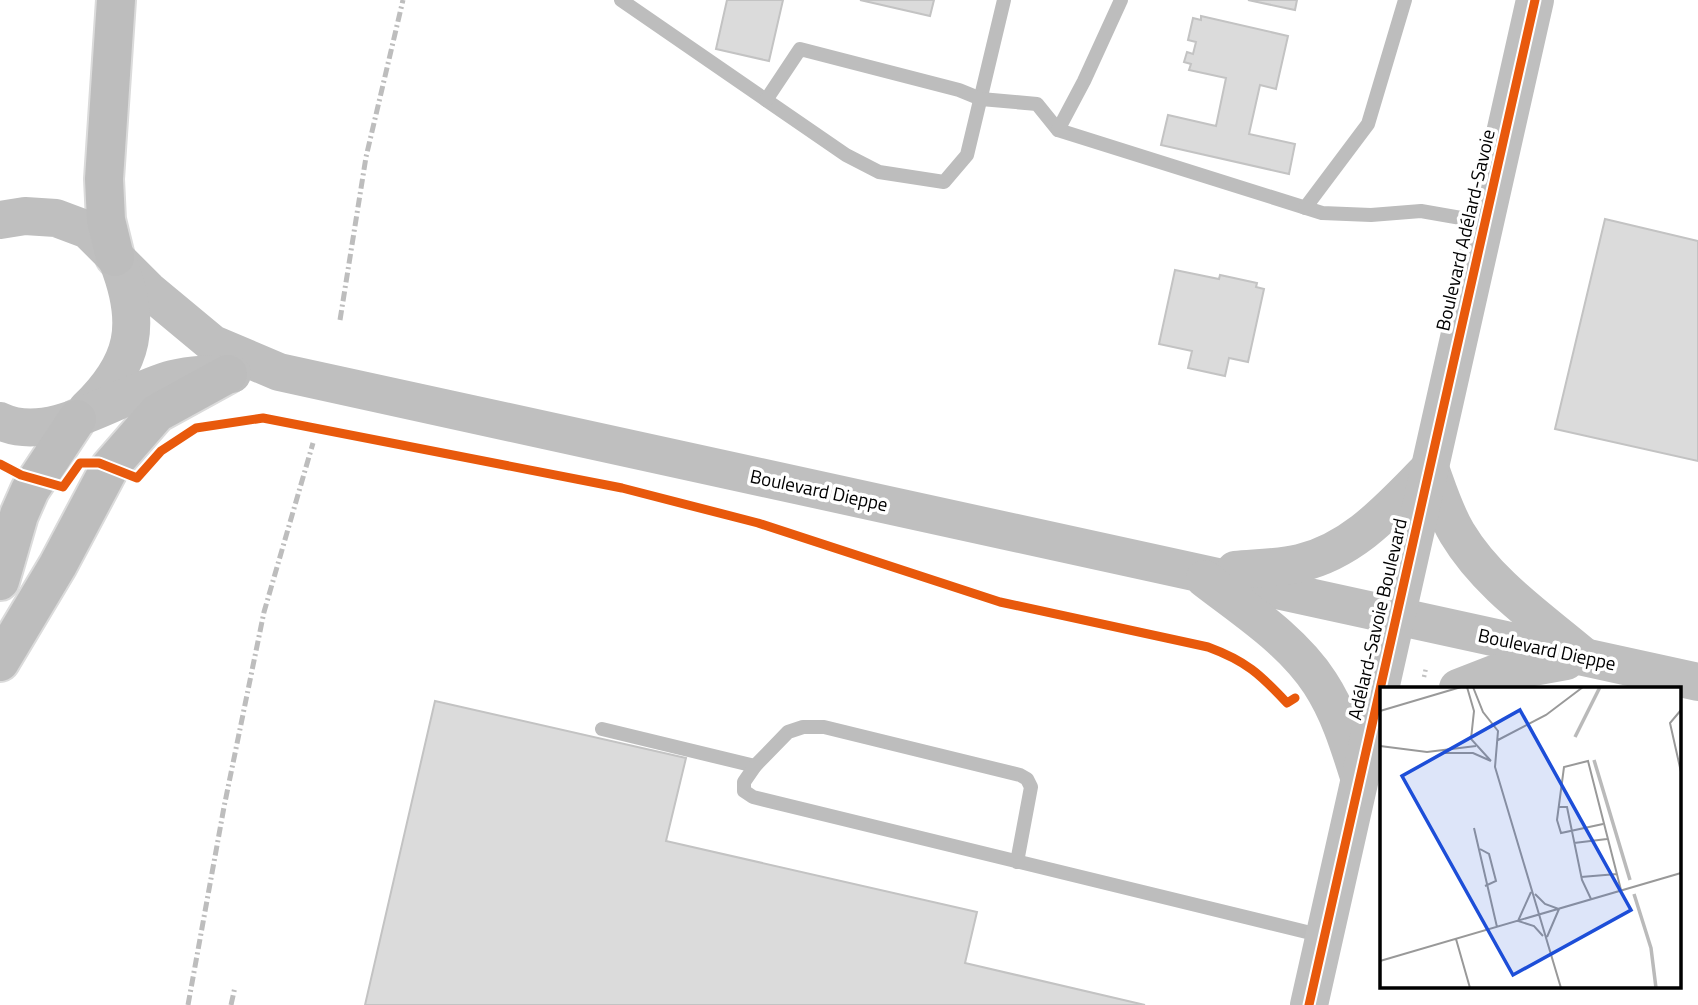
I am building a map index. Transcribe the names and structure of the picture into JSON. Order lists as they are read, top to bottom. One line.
{"streets":{"main road":["Boulevard Adélard-Savoie","Boulevard Dieppe","Adélard-Savoie Boulevard"]},"crossings":[["Boulevard Adélard-Savoie","Adélard-Savoie Boulevard"],["Boulevard Dieppe","Adélard-Savoie Boulevard"]]}
